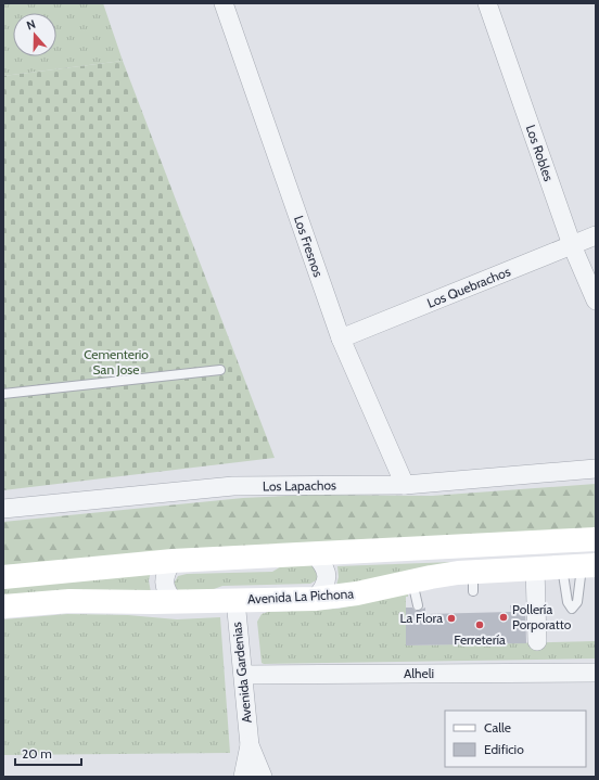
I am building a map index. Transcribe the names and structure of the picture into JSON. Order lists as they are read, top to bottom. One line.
{"streets":{"main road":["Avenida La Pichona"],"street":["Los Robles","Los Fresnos","Los Quebrachos","Los Lapachos","Avenida Gardenias","Alheli"]},"crossings":[["Los Robles","Los Quebrachos"],["Los Fresnos","Los Quebrachos"],["Los Fresnos","Los Lapachos"],["Avenida La Pichona","Avenida Gardenias"],["Avenida Gardenias","Alheli"]],"parks":["Cementerio San Jose"],"places":["Pollería Porporatto","La Flora","Ferretería"],"legend":["Calle","Edificio"],"scale_bar":"20 m","north":"top"}
